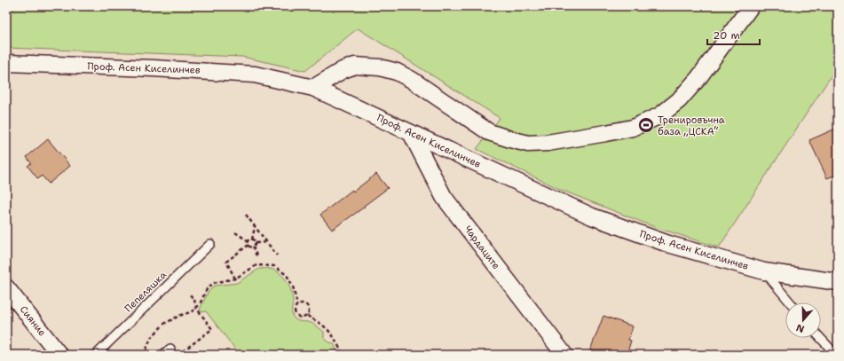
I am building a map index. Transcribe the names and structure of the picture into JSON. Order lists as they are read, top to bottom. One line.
{"streets":{"street":["Проф. Асен Киселинчев","Чардаците","Сияние"],"lane":["Пепеляшка"]},"crossings":[["Проф. Асен Киселинчев","Чардаците"]],"places":{"sports":["Тренировъчна база „ЦСКА“"]},"scale_bar":"20 m","north":"bottom"}
